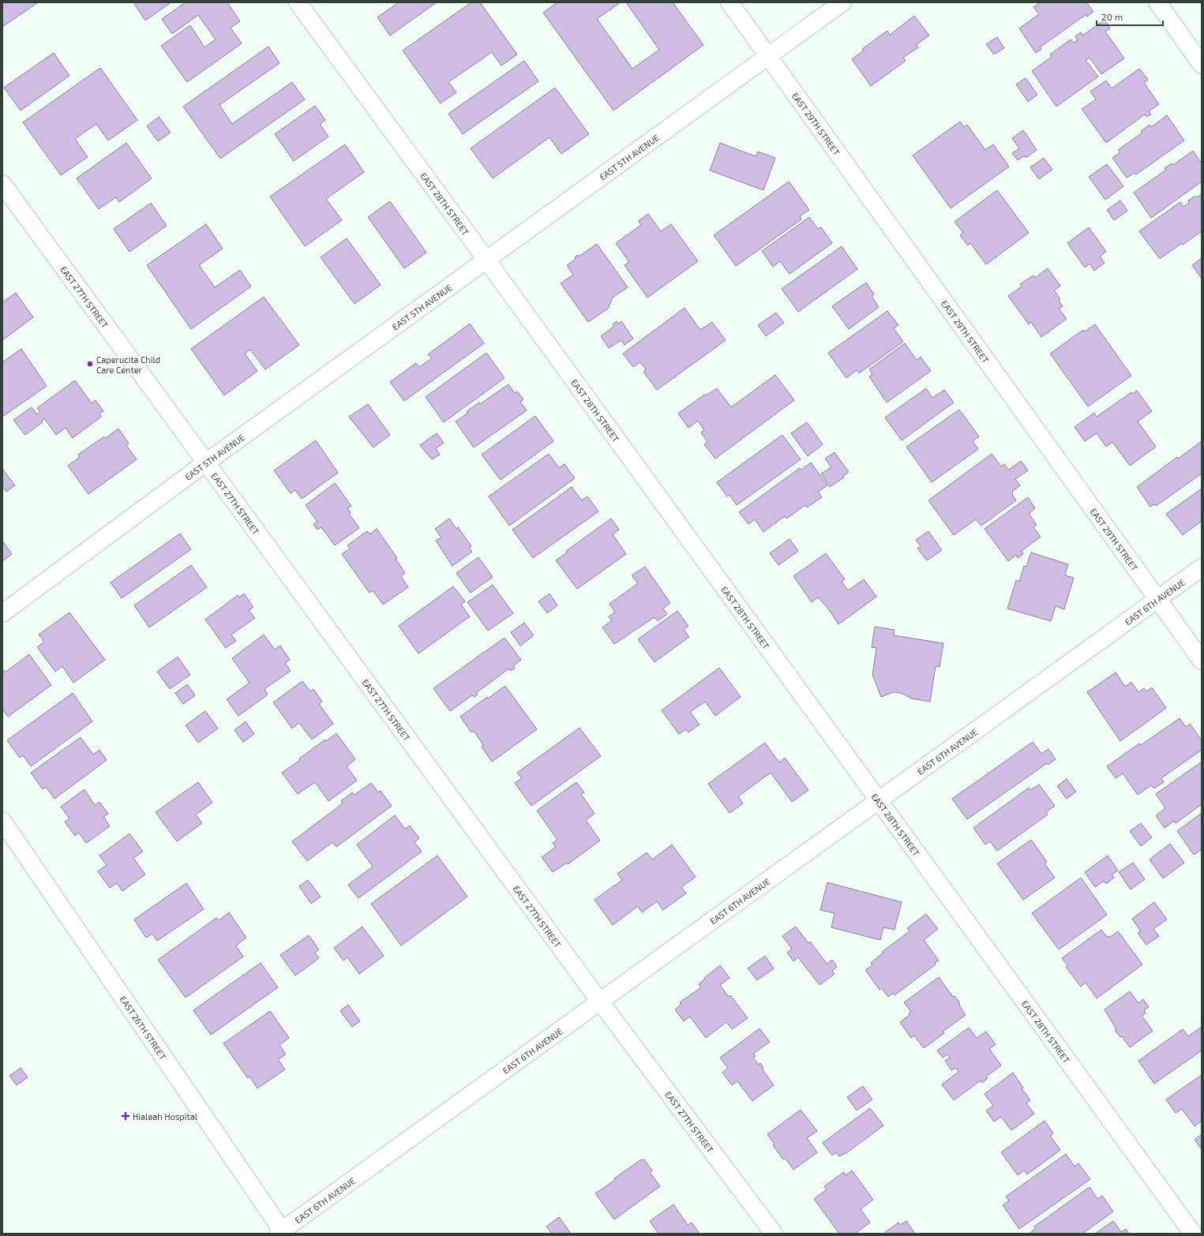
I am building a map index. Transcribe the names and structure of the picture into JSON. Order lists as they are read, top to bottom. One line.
{"streets":{"street":["EAST 29TH STREET","EAST 5TH AVENUE","EAST 28TH STREET","EAST 27TH STREET","EAST 6TH AVENUE","EAST 26TH STREET"]},"crossings":[["EAST 29TH STREET","EAST 5TH AVENUE"],["EAST 29TH STREET","EAST 6TH AVENUE"],["EAST 5TH AVENUE","EAST 28TH STREET"],["EAST 5TH AVENUE","EAST 27TH STREET"],["EAST 28TH STREET","EAST 6TH AVENUE"],["EAST 27TH STREET","EAST 6TH AVENUE"],["EAST 6TH AVENUE","EAST 26TH STREET"]],"places":{"other":["Caperucita Child Care Center"],"health":["Hialeah Hospital"]},"scale_bar":"20 m"}
